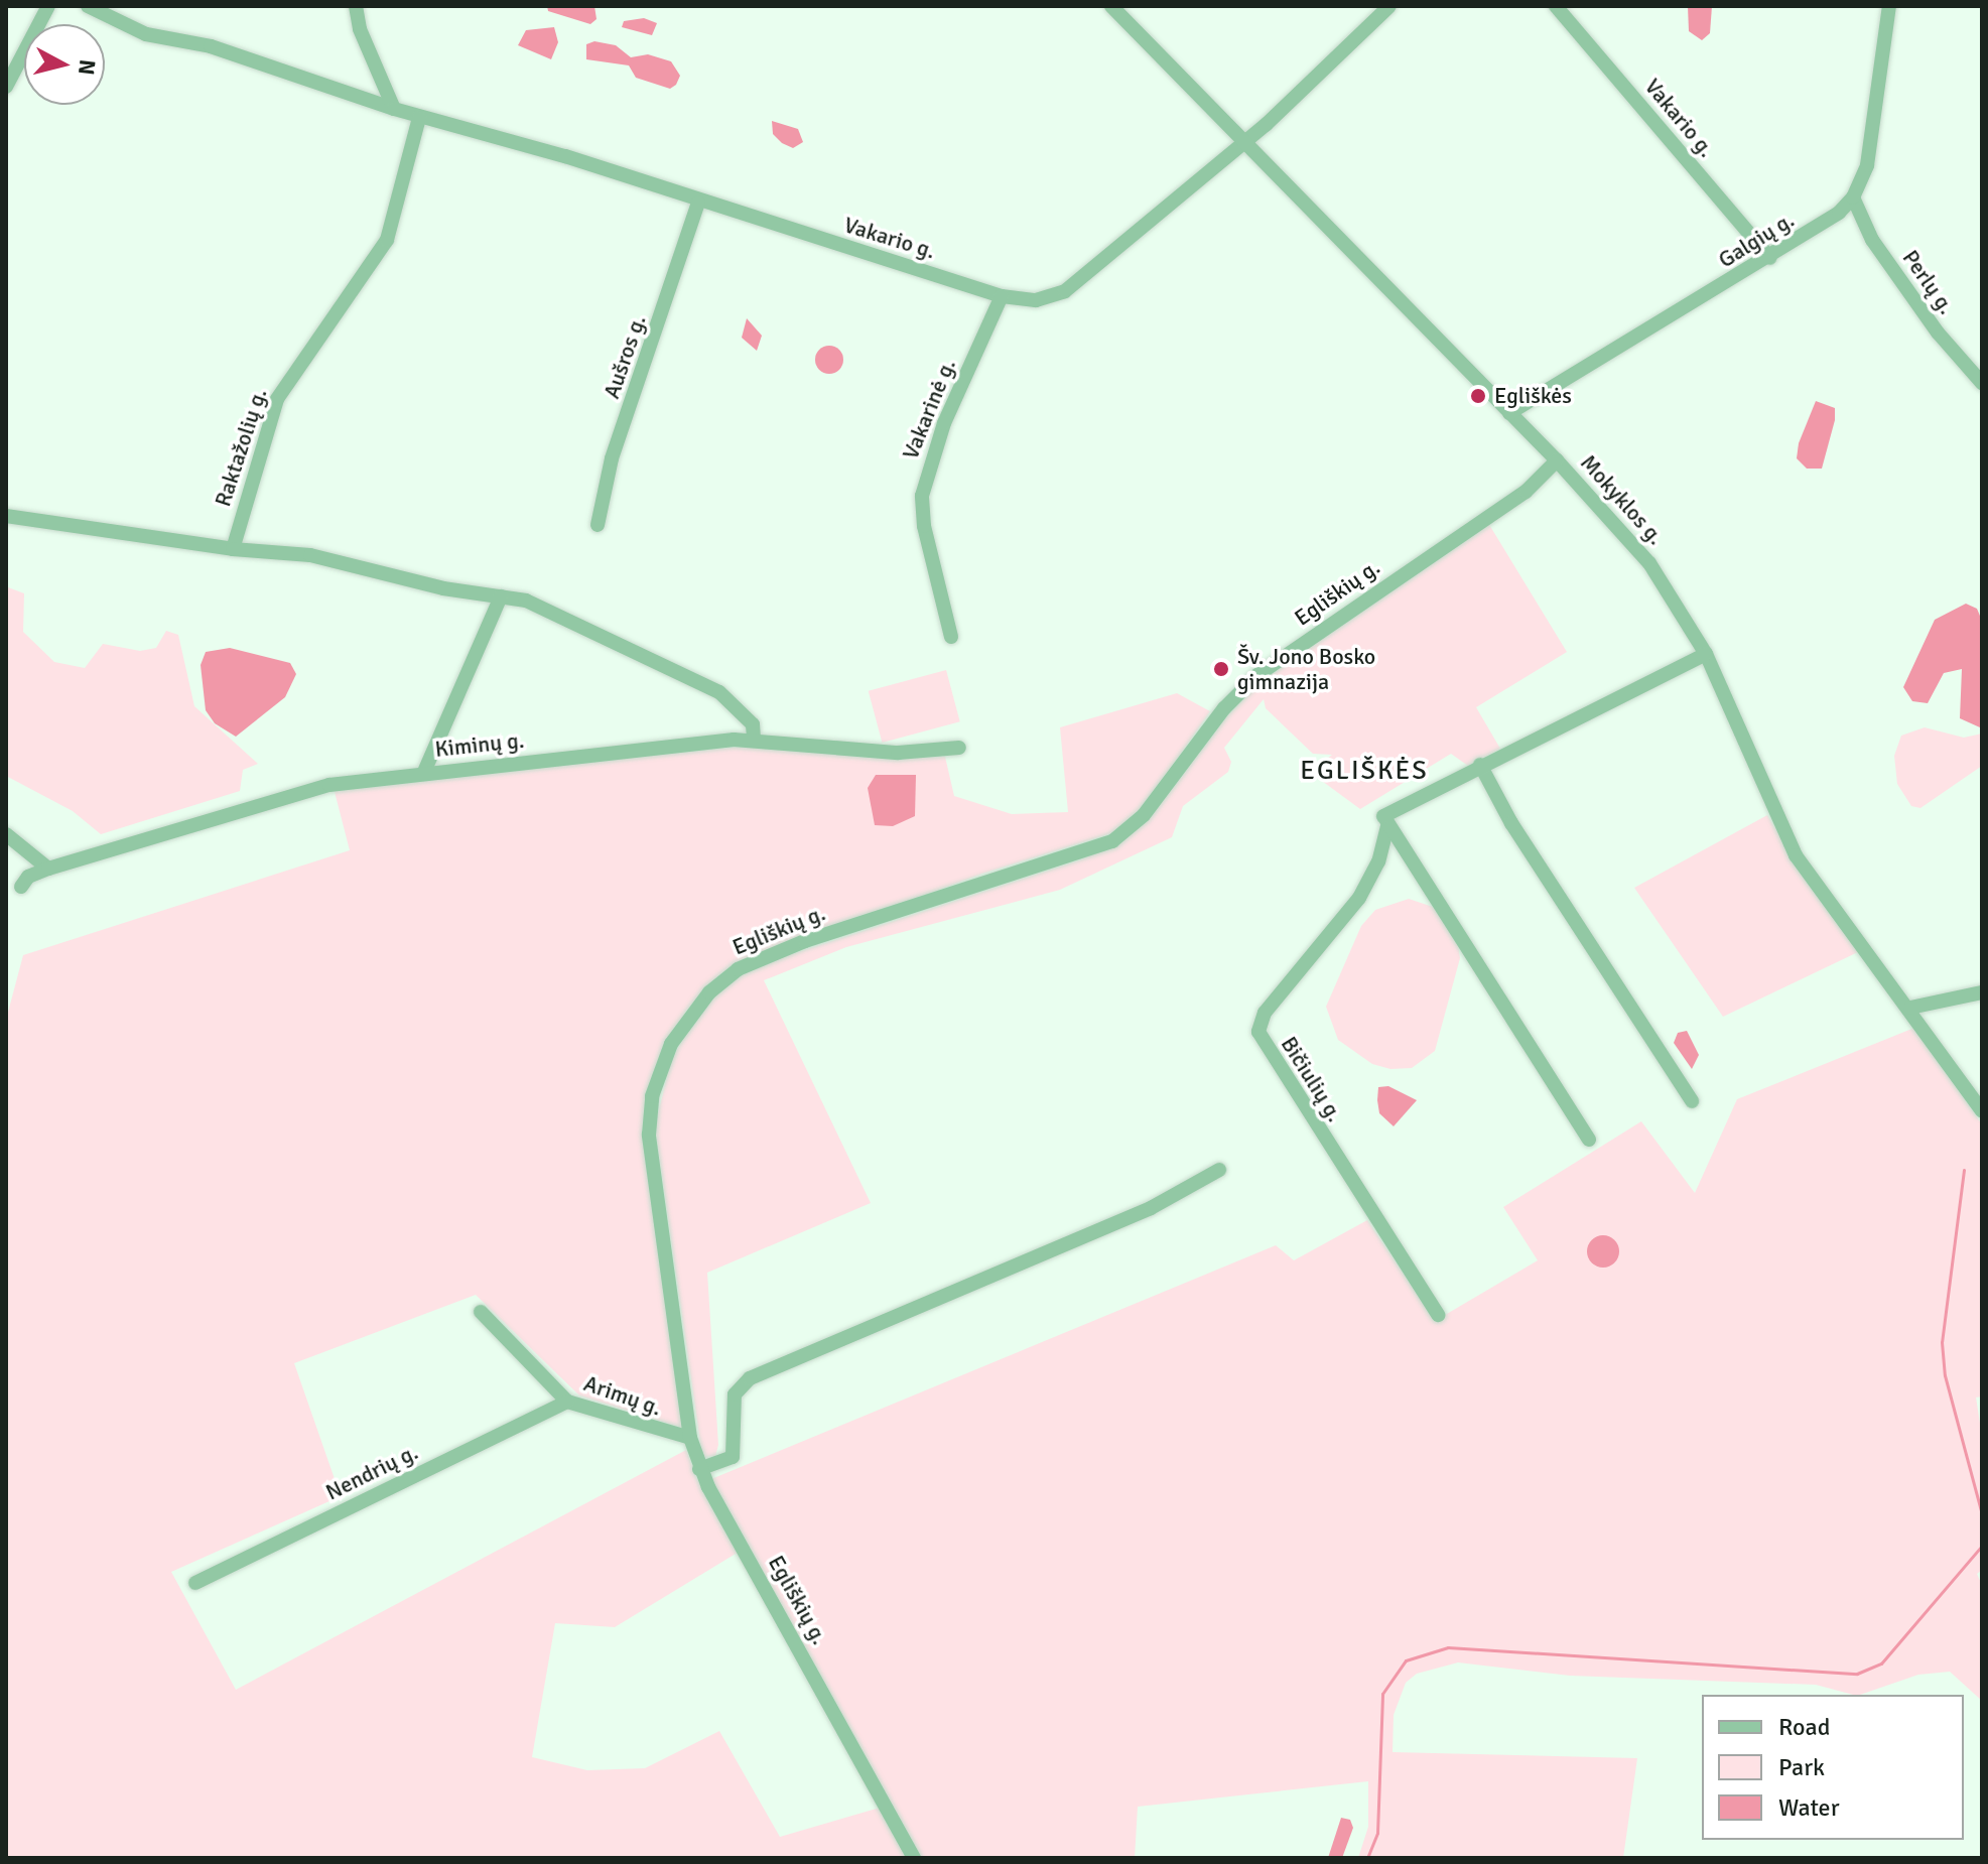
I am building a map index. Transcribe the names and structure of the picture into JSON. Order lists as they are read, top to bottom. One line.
{"streets":{"street":["Vakario g.","Galgių g.","Perlų g.","Aušros g.","Vakarinė g.","Raktažolių g.","Mokyklos g.","Egliškių g.","Kiminų g.","Bičiulių g.","Arimų g.","Nendrių g."]},"crossings":[["Vakario g.","Galgių g."],["Vakario g.","Aušros g."],["Vakario g.","Vakarinė g."],["Vakario g.","Raktažolių g."],["Vakario g.","Mokyklos g."],["Galgių g.","Perlų g."],["Galgių g.","Mokyklos g."],["Mokyklos g.","Egliškių g."],["Egliškių g.","Arimų g."],["Arimų g.","Nendrių g."]],"districts":["EGLIŠKĖS"],"places":["Egliškės","Šv. Jono Bosko gimnazija"],"legend":["Road","Park","Water"],"north":"right"}
